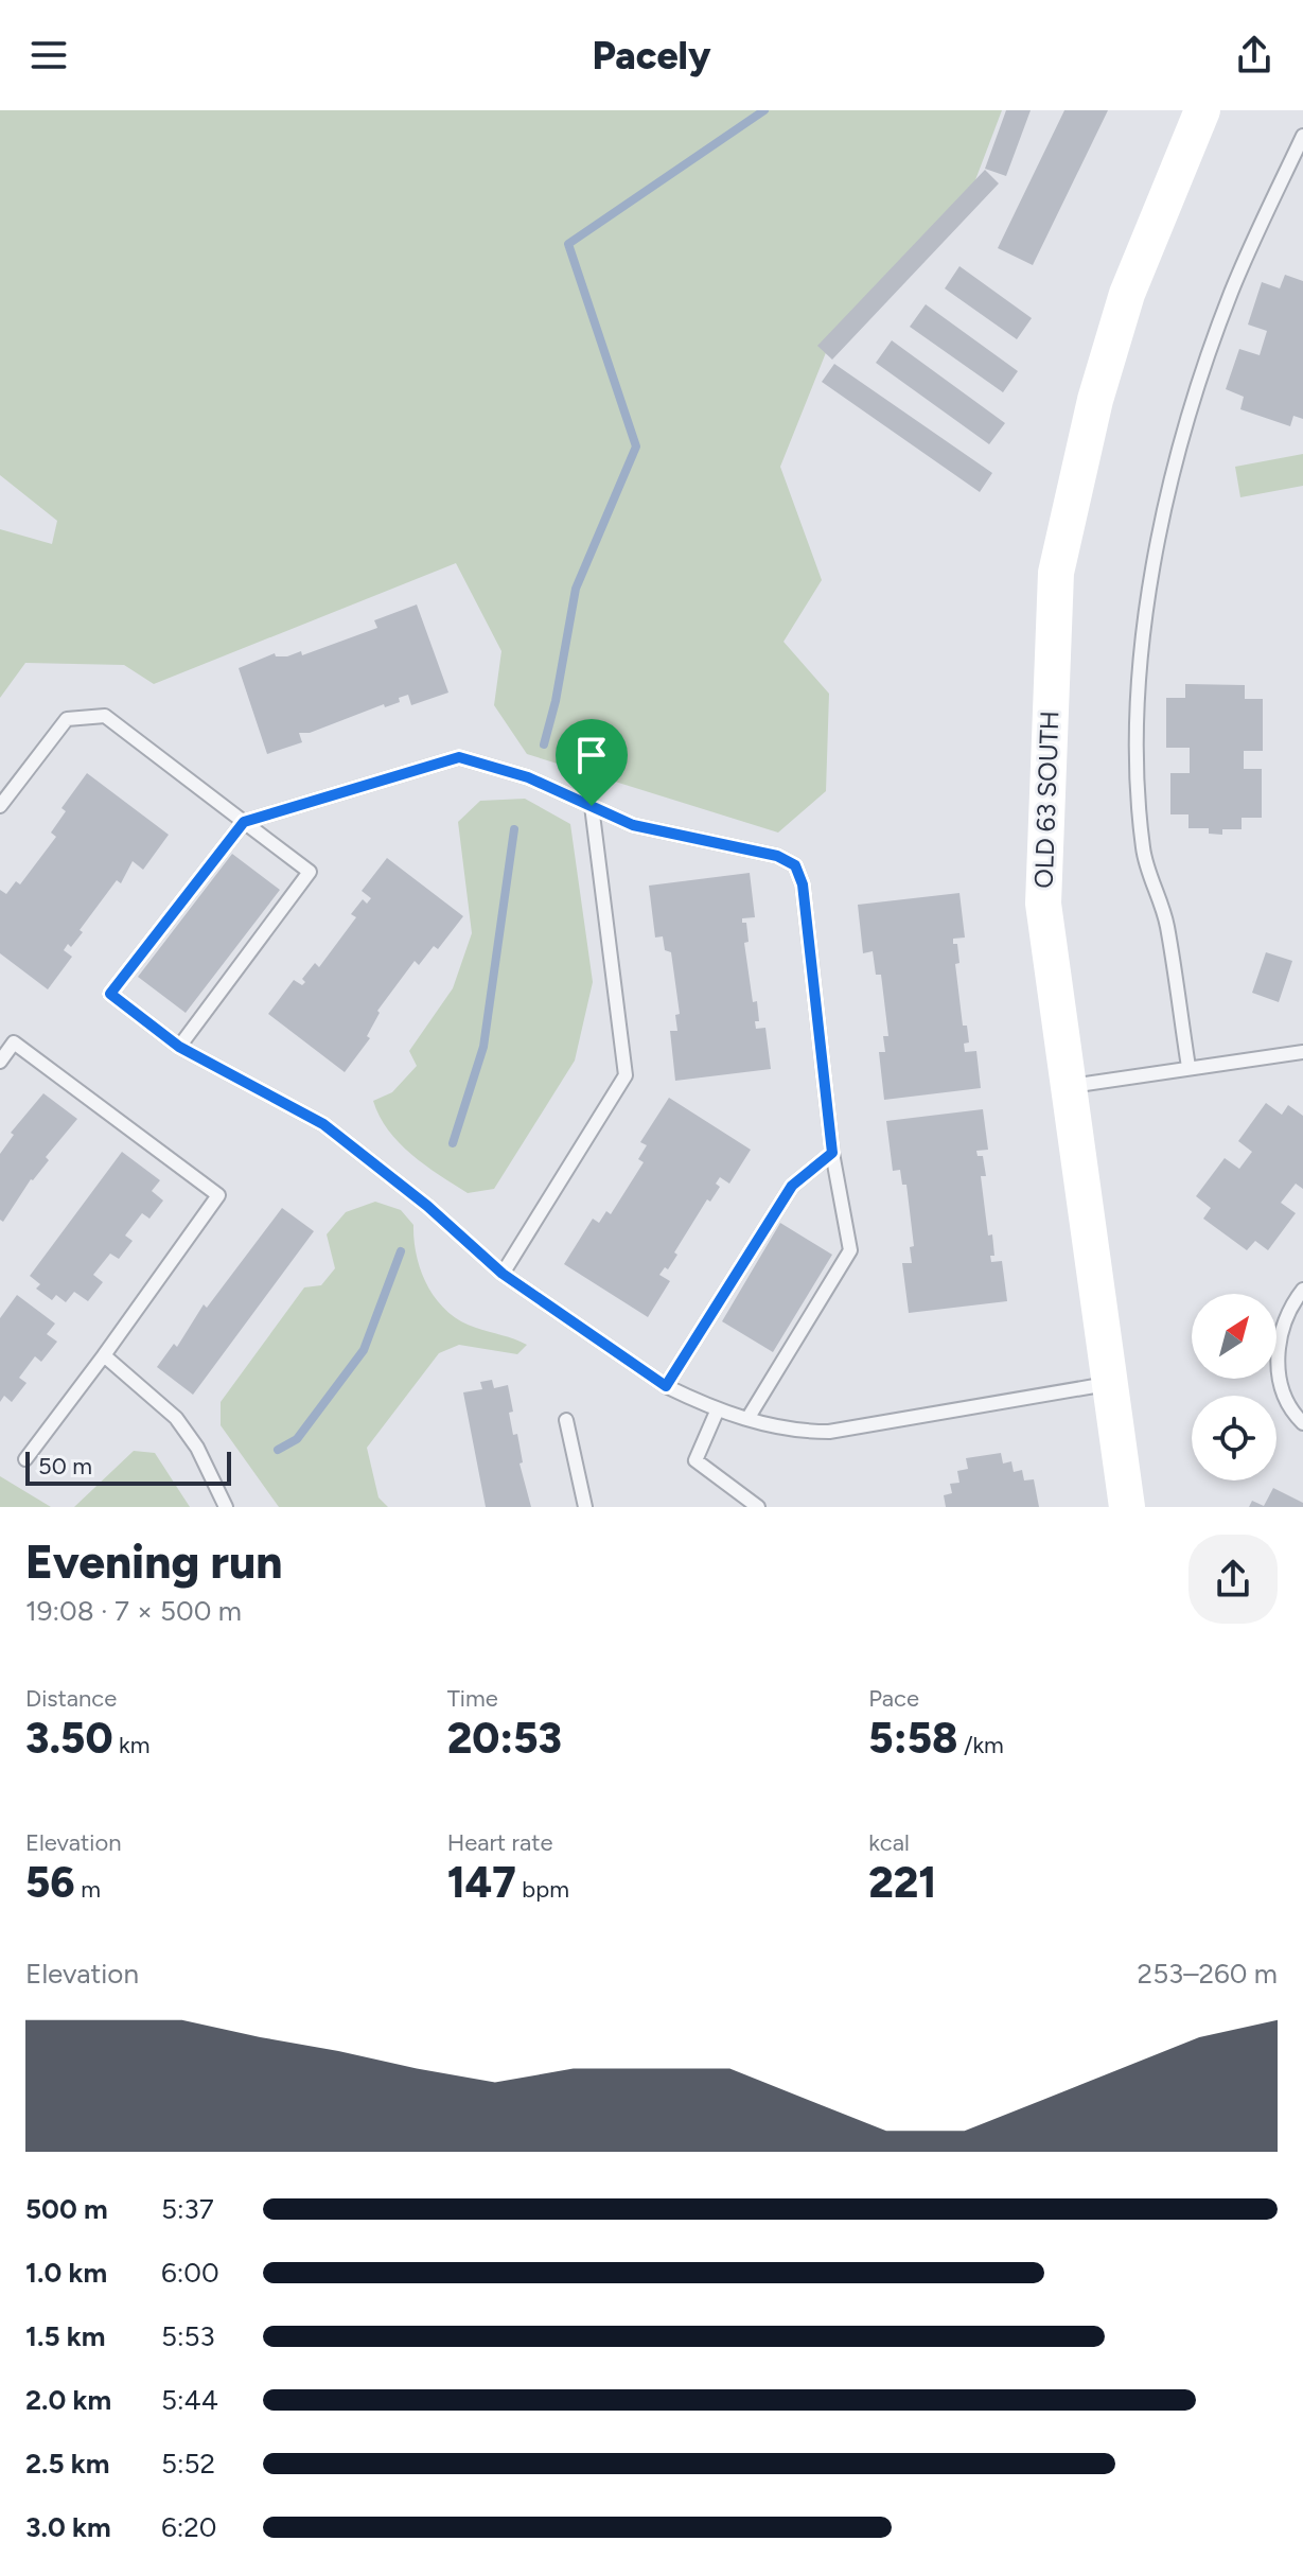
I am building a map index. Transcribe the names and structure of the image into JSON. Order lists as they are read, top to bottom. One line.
{"streets":{"main road":["OLD 63 SOUTH"]},"scale_bar":"50 m","north":"top right","page":{"header":"Pacely","scale":"50 m","heading":["Evening run","19:08 · 7 × 500 m"],"stats":[["Distance","3.50 km"],["Time","20:53"],["Pace","5:58 /km"],["Elevation","56 m"],["Heart rate","147 bpm"],["kcal","221"]],"chart":["Elevation","253–260 m"],"list":[{"name":"500 m","note":"5:37"},{"name":"1.0 km","note":"6:00"},{"name":"1.5 km","note":"5:53"},{"name":"2.0 km","note":"5:44"},{"name":"2.5 km","note":"5:52"},{"name":"3.0 km","note":"6:20"}]}}
